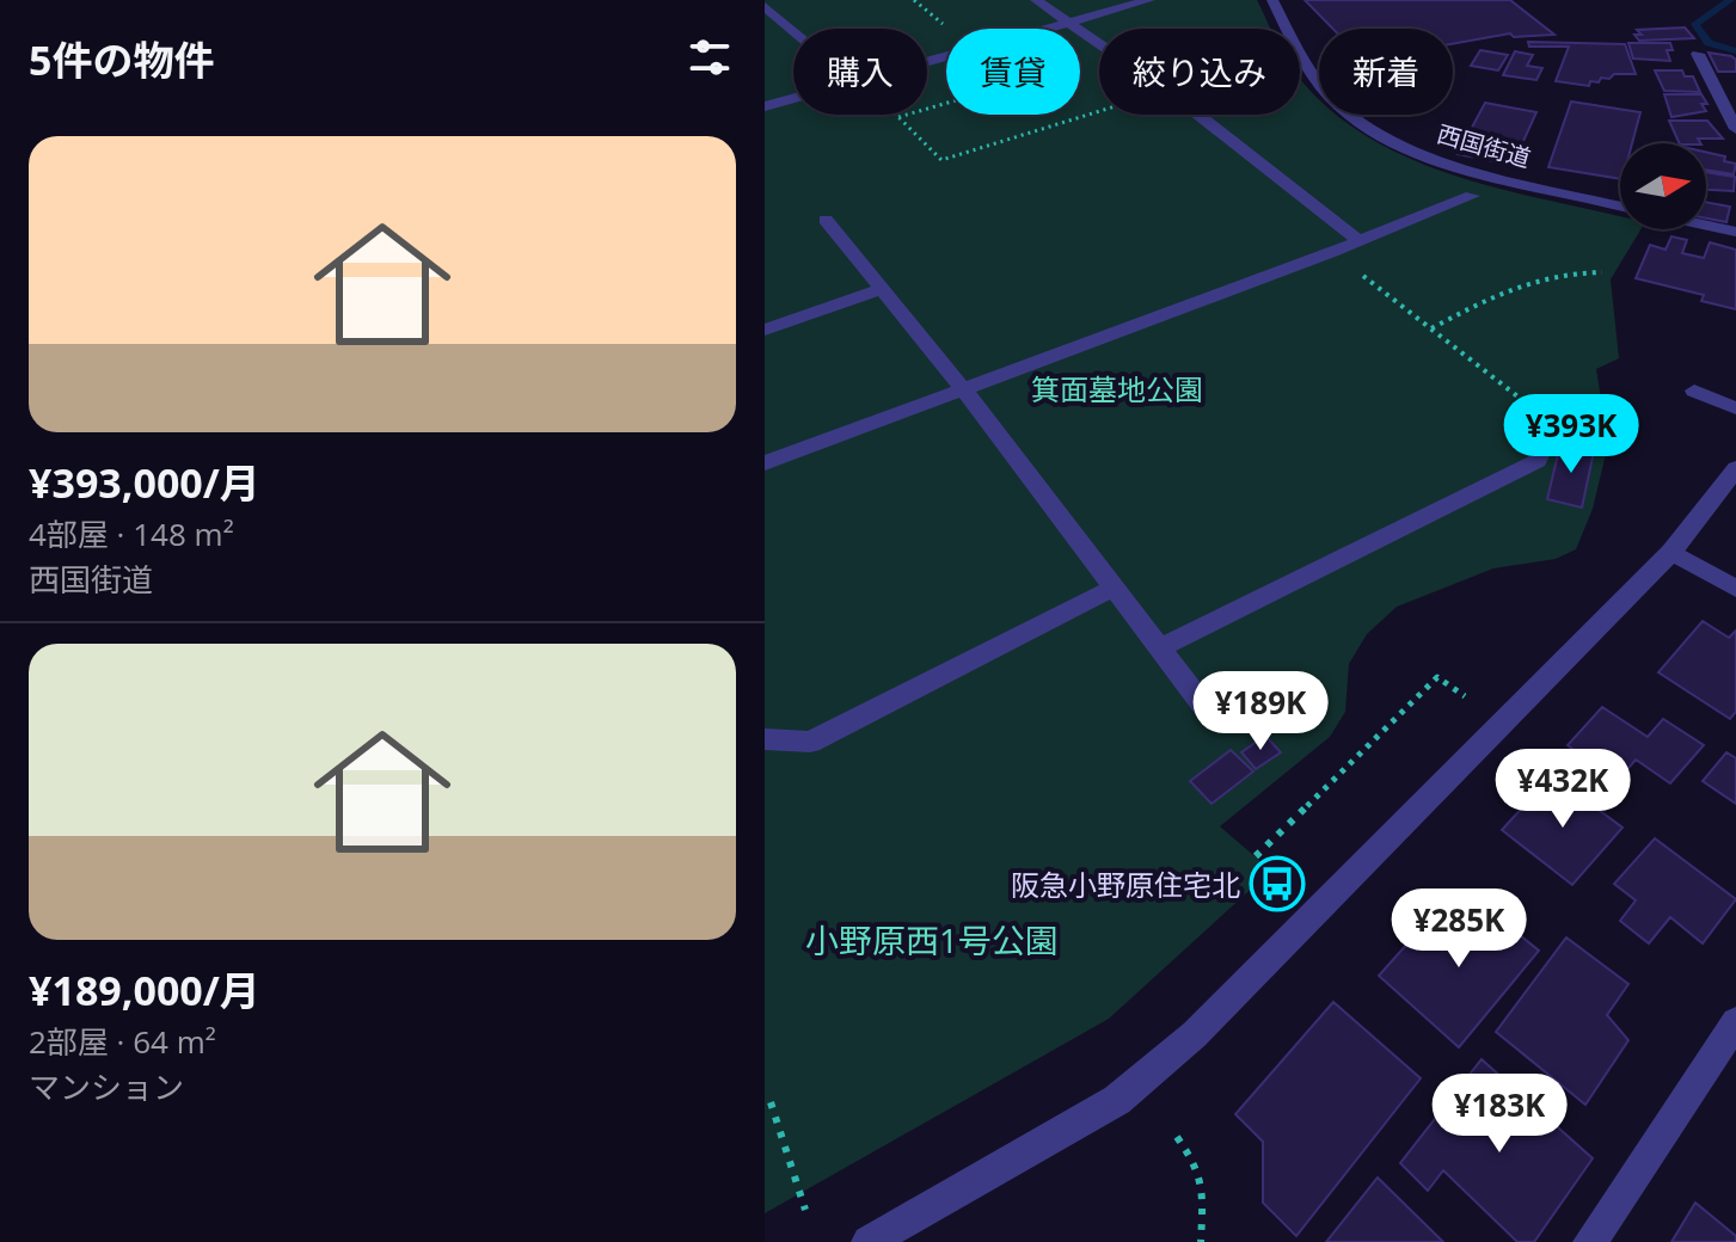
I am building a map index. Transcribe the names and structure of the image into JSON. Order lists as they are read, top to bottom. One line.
{"streets":{"street":["西国街道"]},"parks":["箕面墓地公園","小野原西1号公園"],"places":{"bus stop":["阪急小野原住宅北"]},"north":"right","page":{"heading":"5件の物件","chip":["購入","賃貸","絞り込み","新着"],"list":[{"name":"¥393,000/月","note":"4部屋 · 148 m² · 西国街道"},{"name":"¥189,000/月","note":"2部屋 · 64 m² · マンション"}],"price":["¥393K","¥189K","¥432K","¥285K","¥183K"]}}
